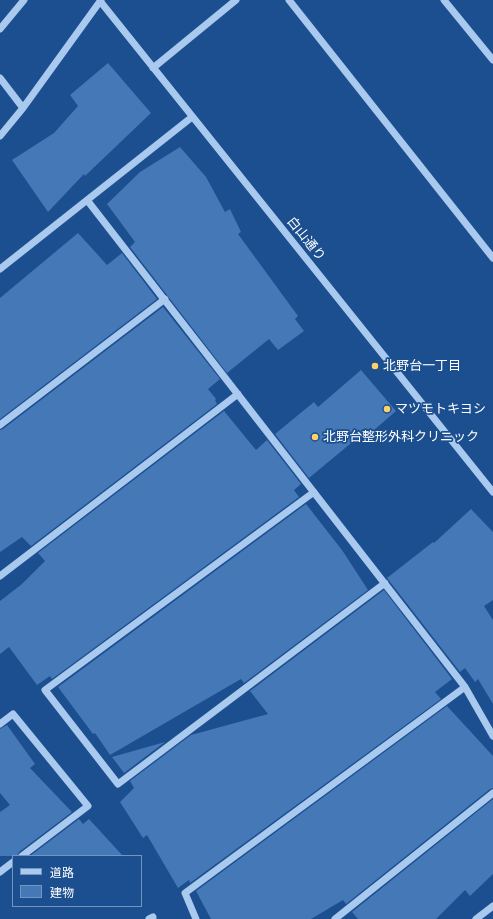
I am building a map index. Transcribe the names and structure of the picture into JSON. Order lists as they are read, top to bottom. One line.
{"streets":{"street":["白山通り"]},"places":["北野台一丁目","マツモトキヨシ","北野台整形外科クリニック"],"legend":["道路","建物"]}
